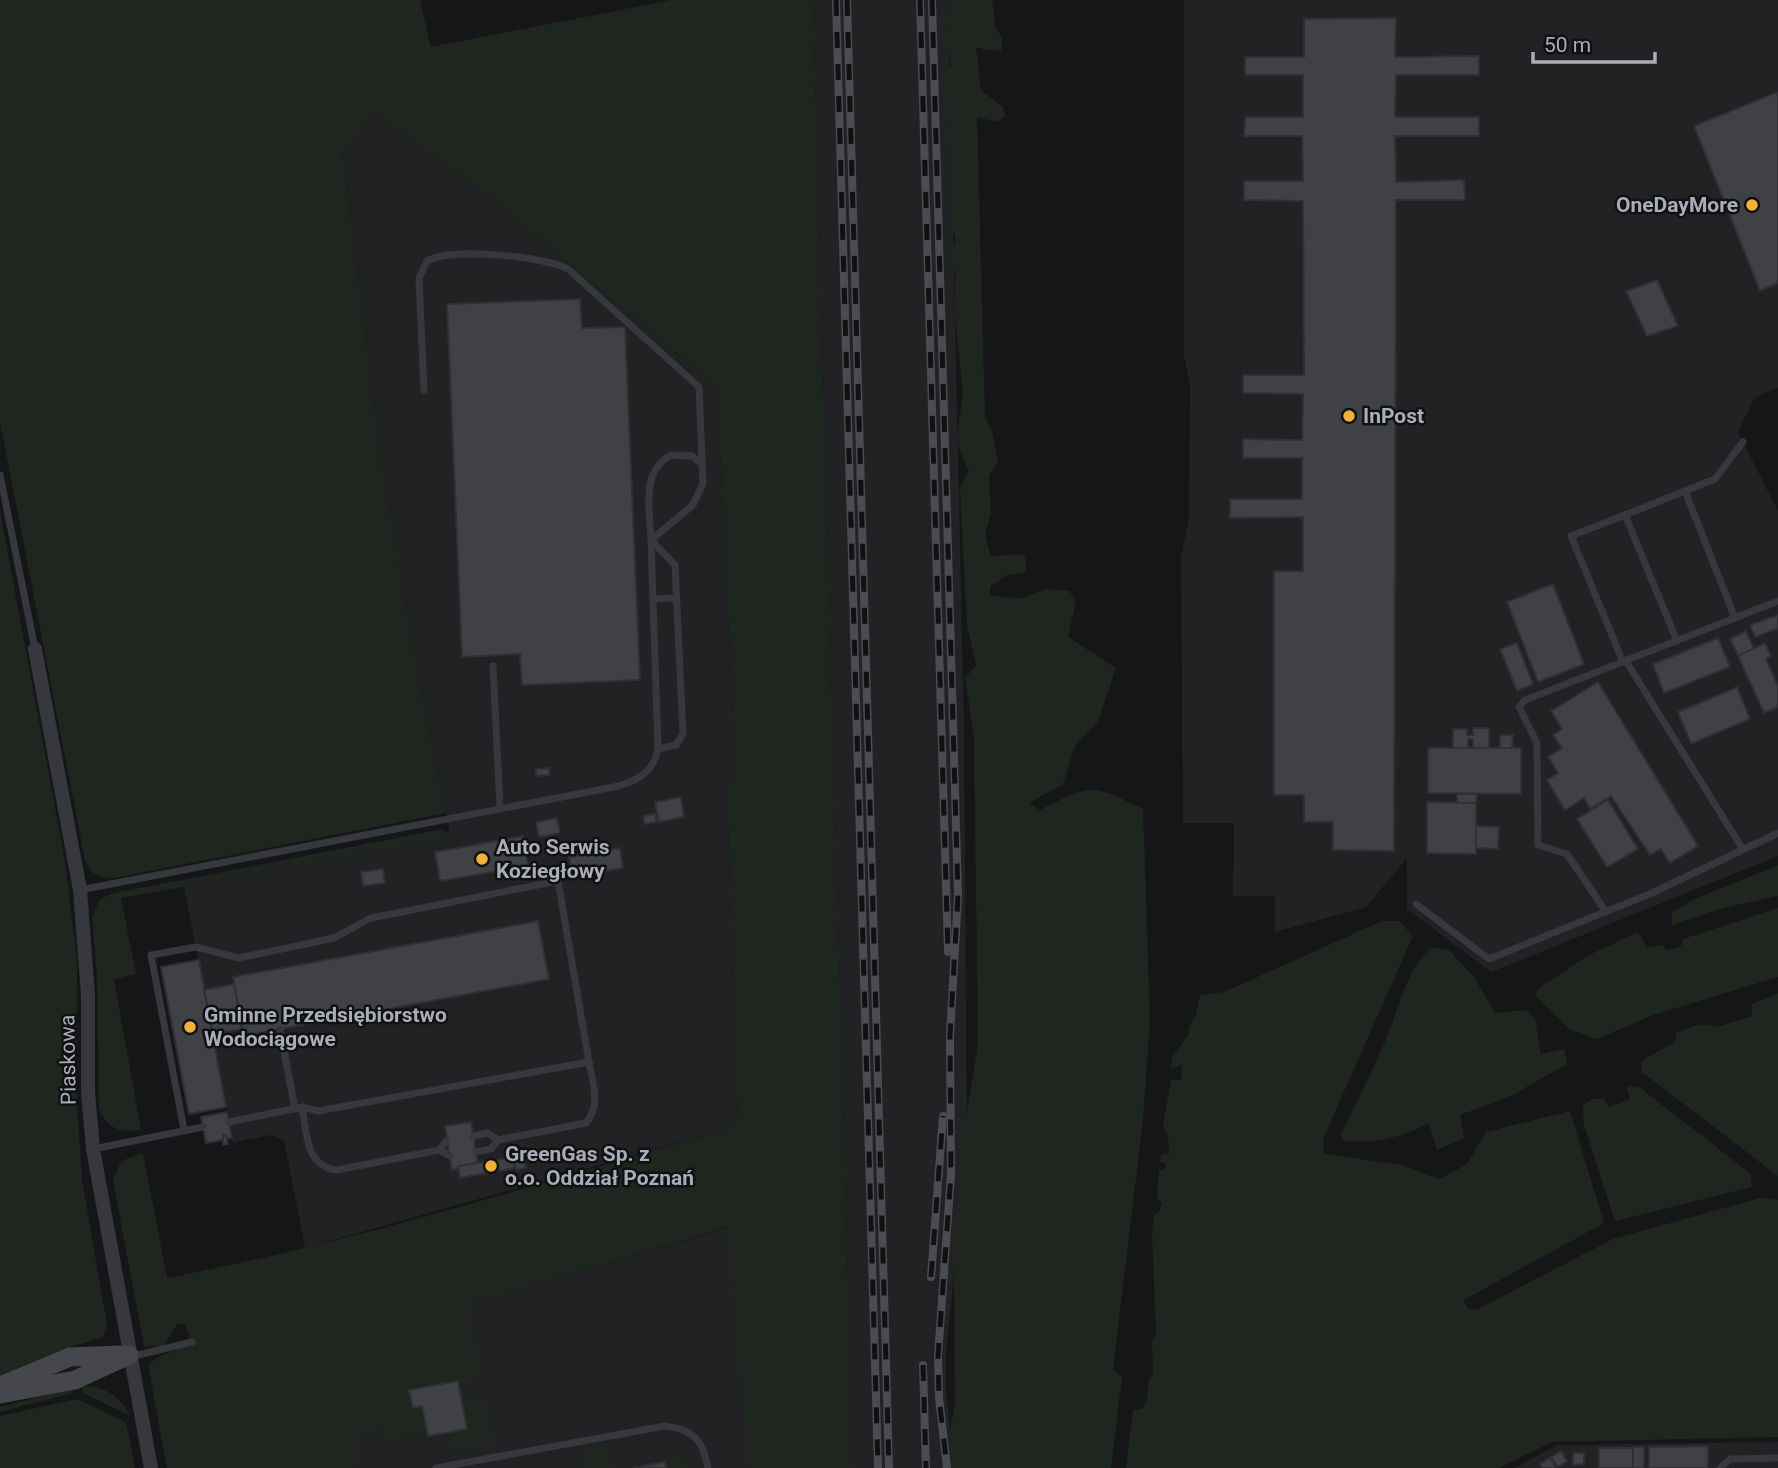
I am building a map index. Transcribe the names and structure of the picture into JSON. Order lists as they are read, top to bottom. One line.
{"streets":{"street":["Piaskowa"]},"places":["OneDayMore","InPost","Auto Serwis Koziegłowy","Gminne Przedsiębiorstwo Wodociągowe","GreenGas Sp. z o.o. Oddział Poznań"],"scale_bar":"50 m"}
